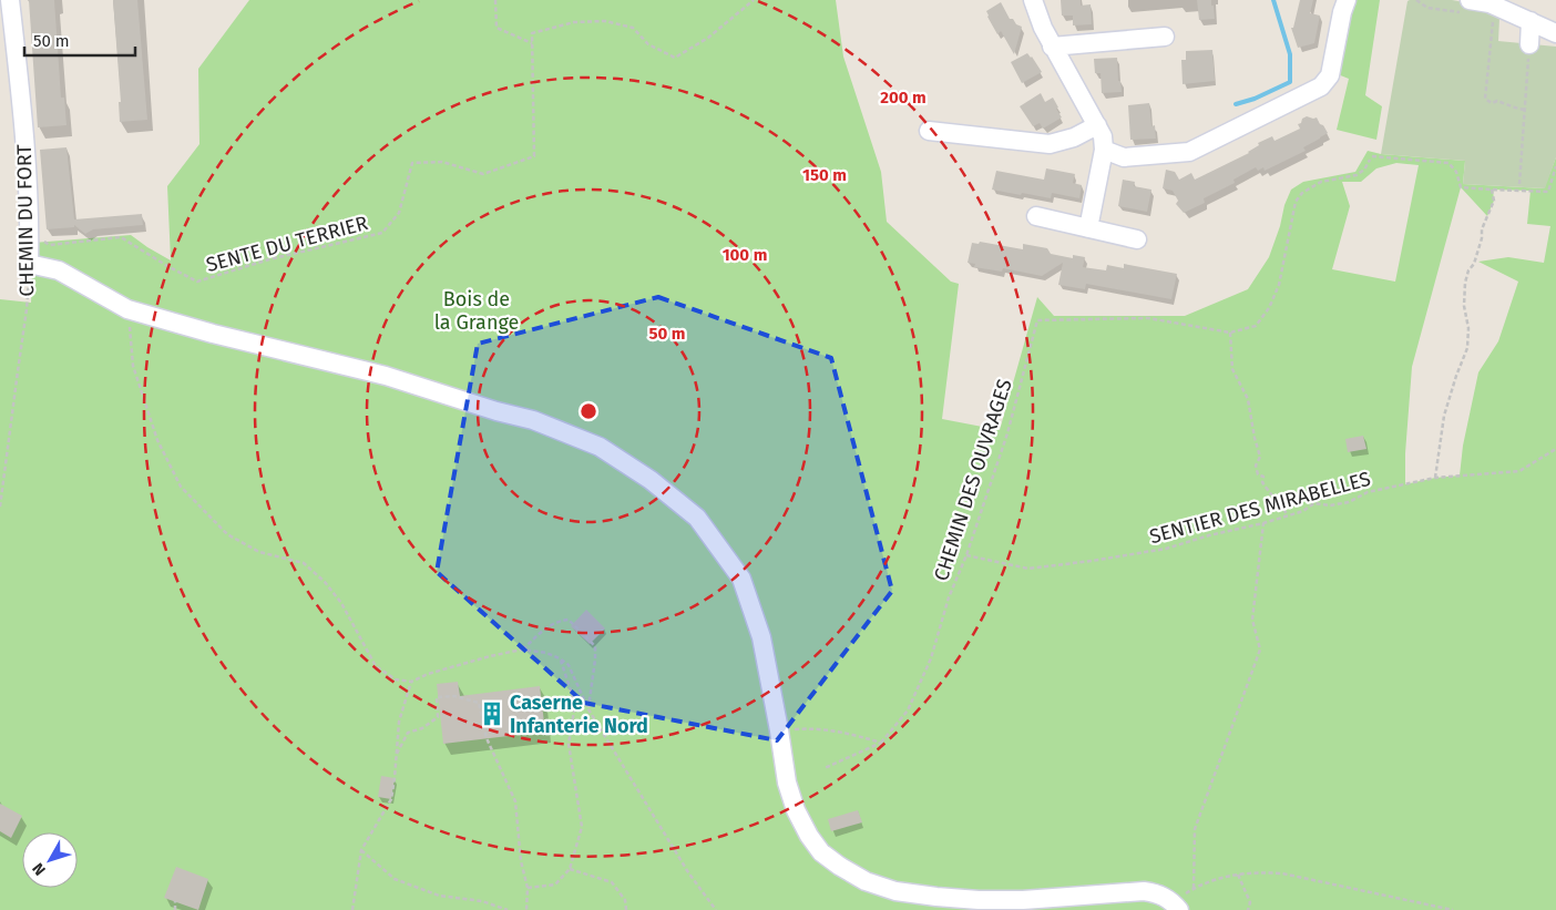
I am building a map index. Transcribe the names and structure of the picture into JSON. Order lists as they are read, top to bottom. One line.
{"streets":{"street":["CHEMIN DU FORT"],"path":["SENTE DU TERRIER","CHEMIN DES OUVRAGES","SENTIER DES MIRABELLES"]},"crossings":[["CHEMIN DU FORT","SENTE DU TERRIER"],["CHEMIN DES OUVRAGES","SENTIER DES MIRABELLES"]],"parks":["Bois de la Grange"],"places":{"building":["Caserne Infanterie Nord"]},"scale_bar":"50 m","north":"bottom left","rings":["200 m","150 m","100 m","50 m"]}
